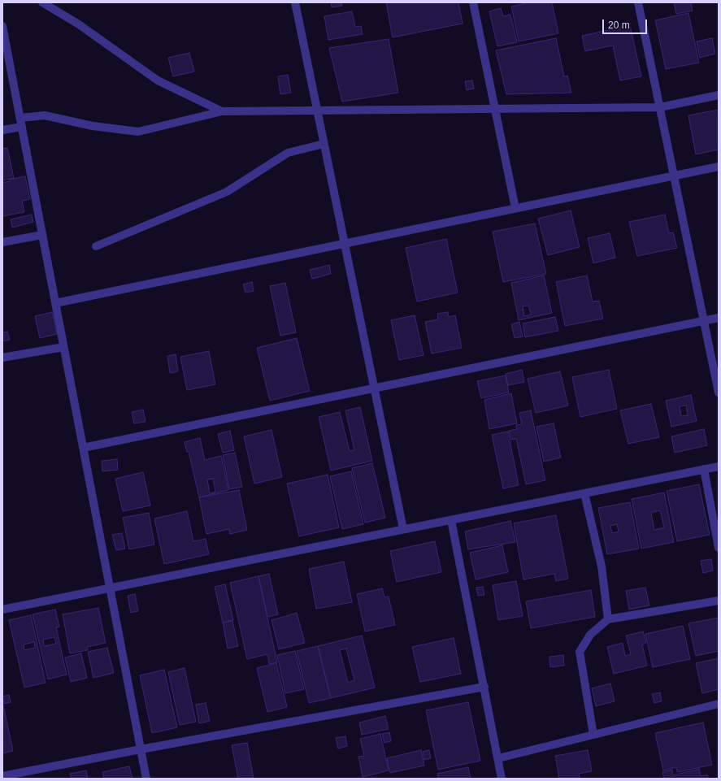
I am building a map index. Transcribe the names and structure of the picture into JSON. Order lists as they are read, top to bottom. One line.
{"scale_bar":"20 m"}
